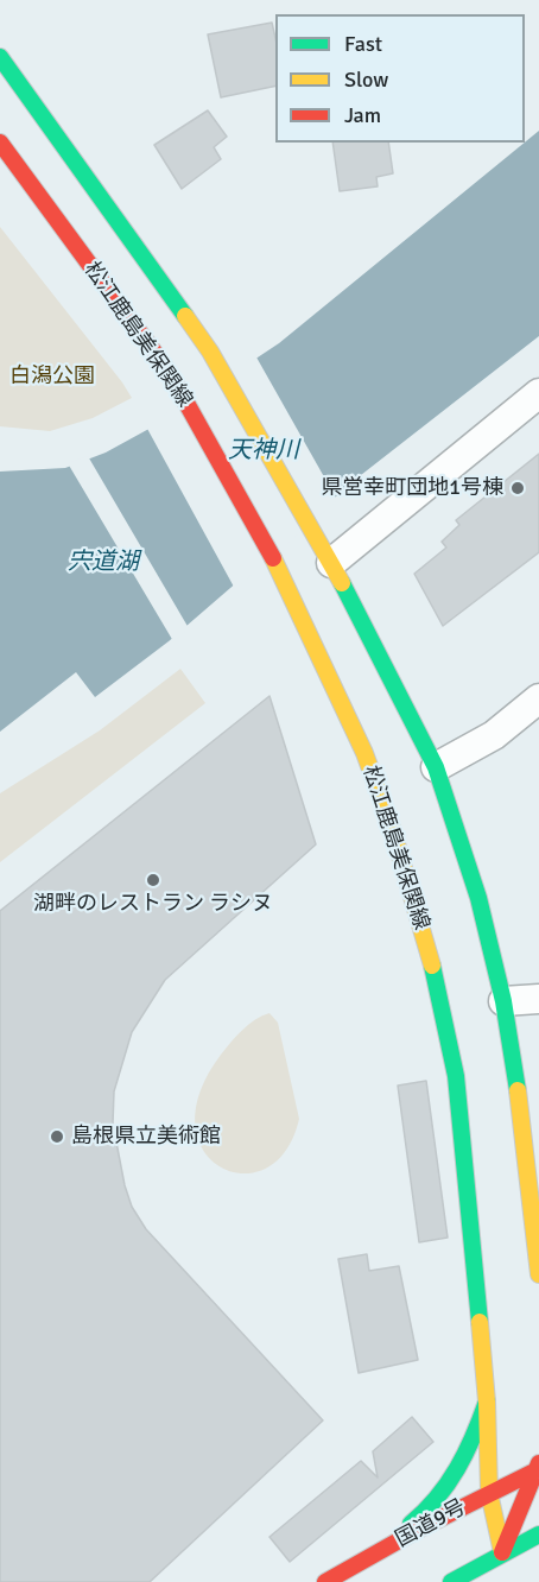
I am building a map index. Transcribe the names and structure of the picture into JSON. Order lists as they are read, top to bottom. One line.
{"streets":{"main road":["松江鹿島美保関線","国道9号"]},"crossings":[["松江鹿島美保関線","国道9号"]],"water":["天神川","宍道湖"],"parks":["白潟公園"],"places":["県営幸町団地1号棟","湖畔のレストラン ラシヌ","島根県立美術館"],"legend":["Fast","Slow","Jam"]}
